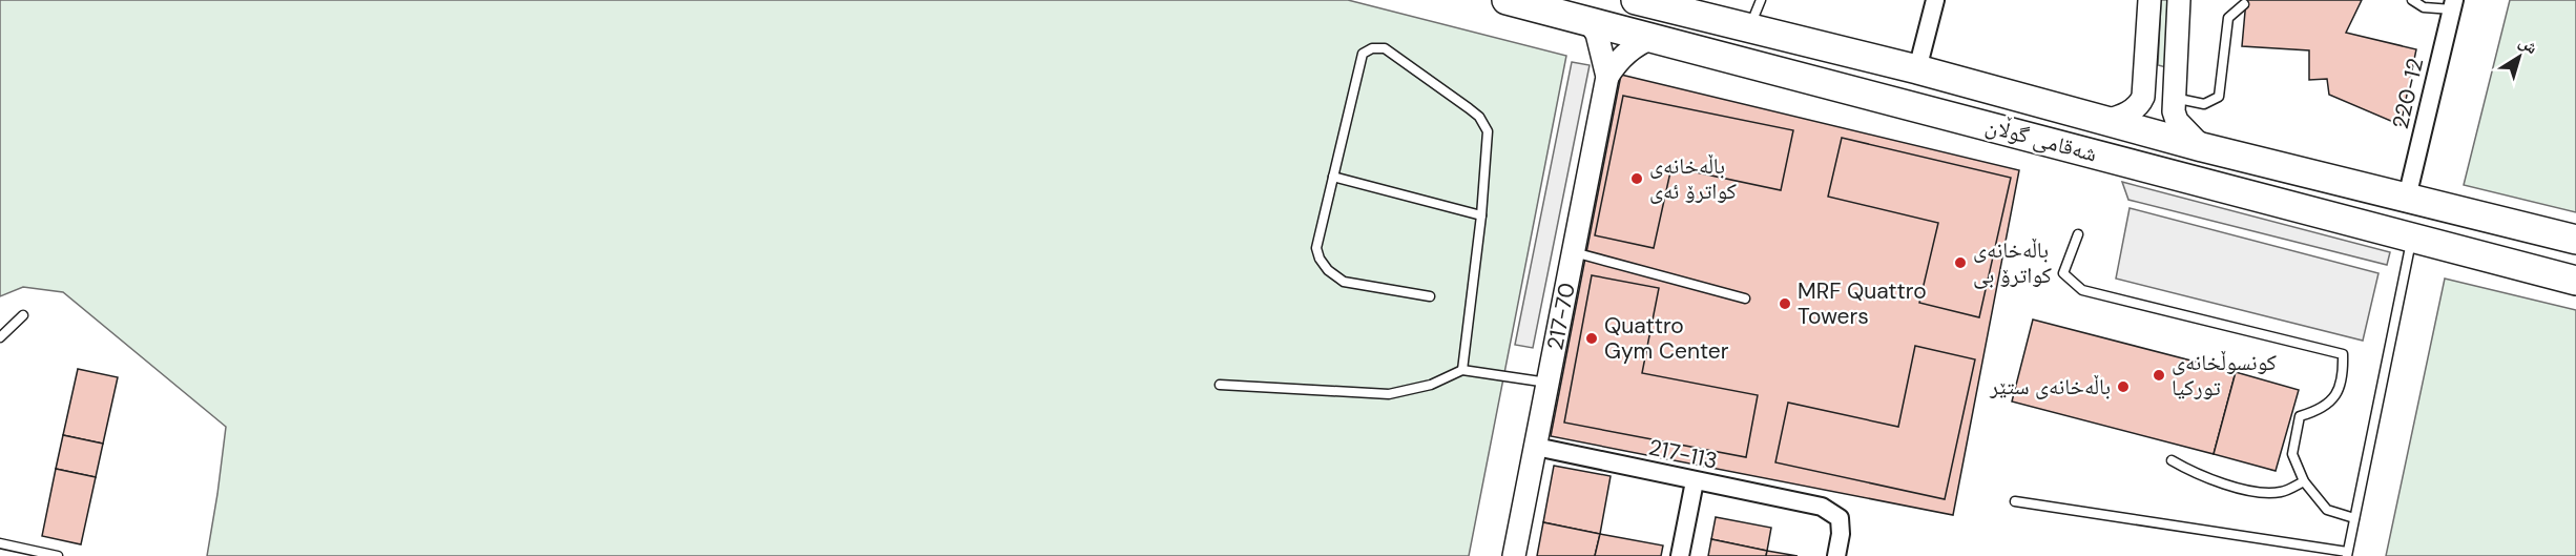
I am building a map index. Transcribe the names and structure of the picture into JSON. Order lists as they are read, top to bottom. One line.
{"streets":{"main road":["شەقامی گوڵان"],"street":["220-12","217-70","217-113"]},"crossings":[["220-12","شەقامی گوڵان"],["شەقامی گوڵان","217-70"],["217-70","217-113"]],"places":["باڵەخانەی کواترۆ ئەی","باڵەخانەی کواترۆ بی","MRF Quattro Towers","Quattro Gym Center","کونسوڵخانەی تورکیا","باڵەخانەی ستێر"],"north":"top right"}
